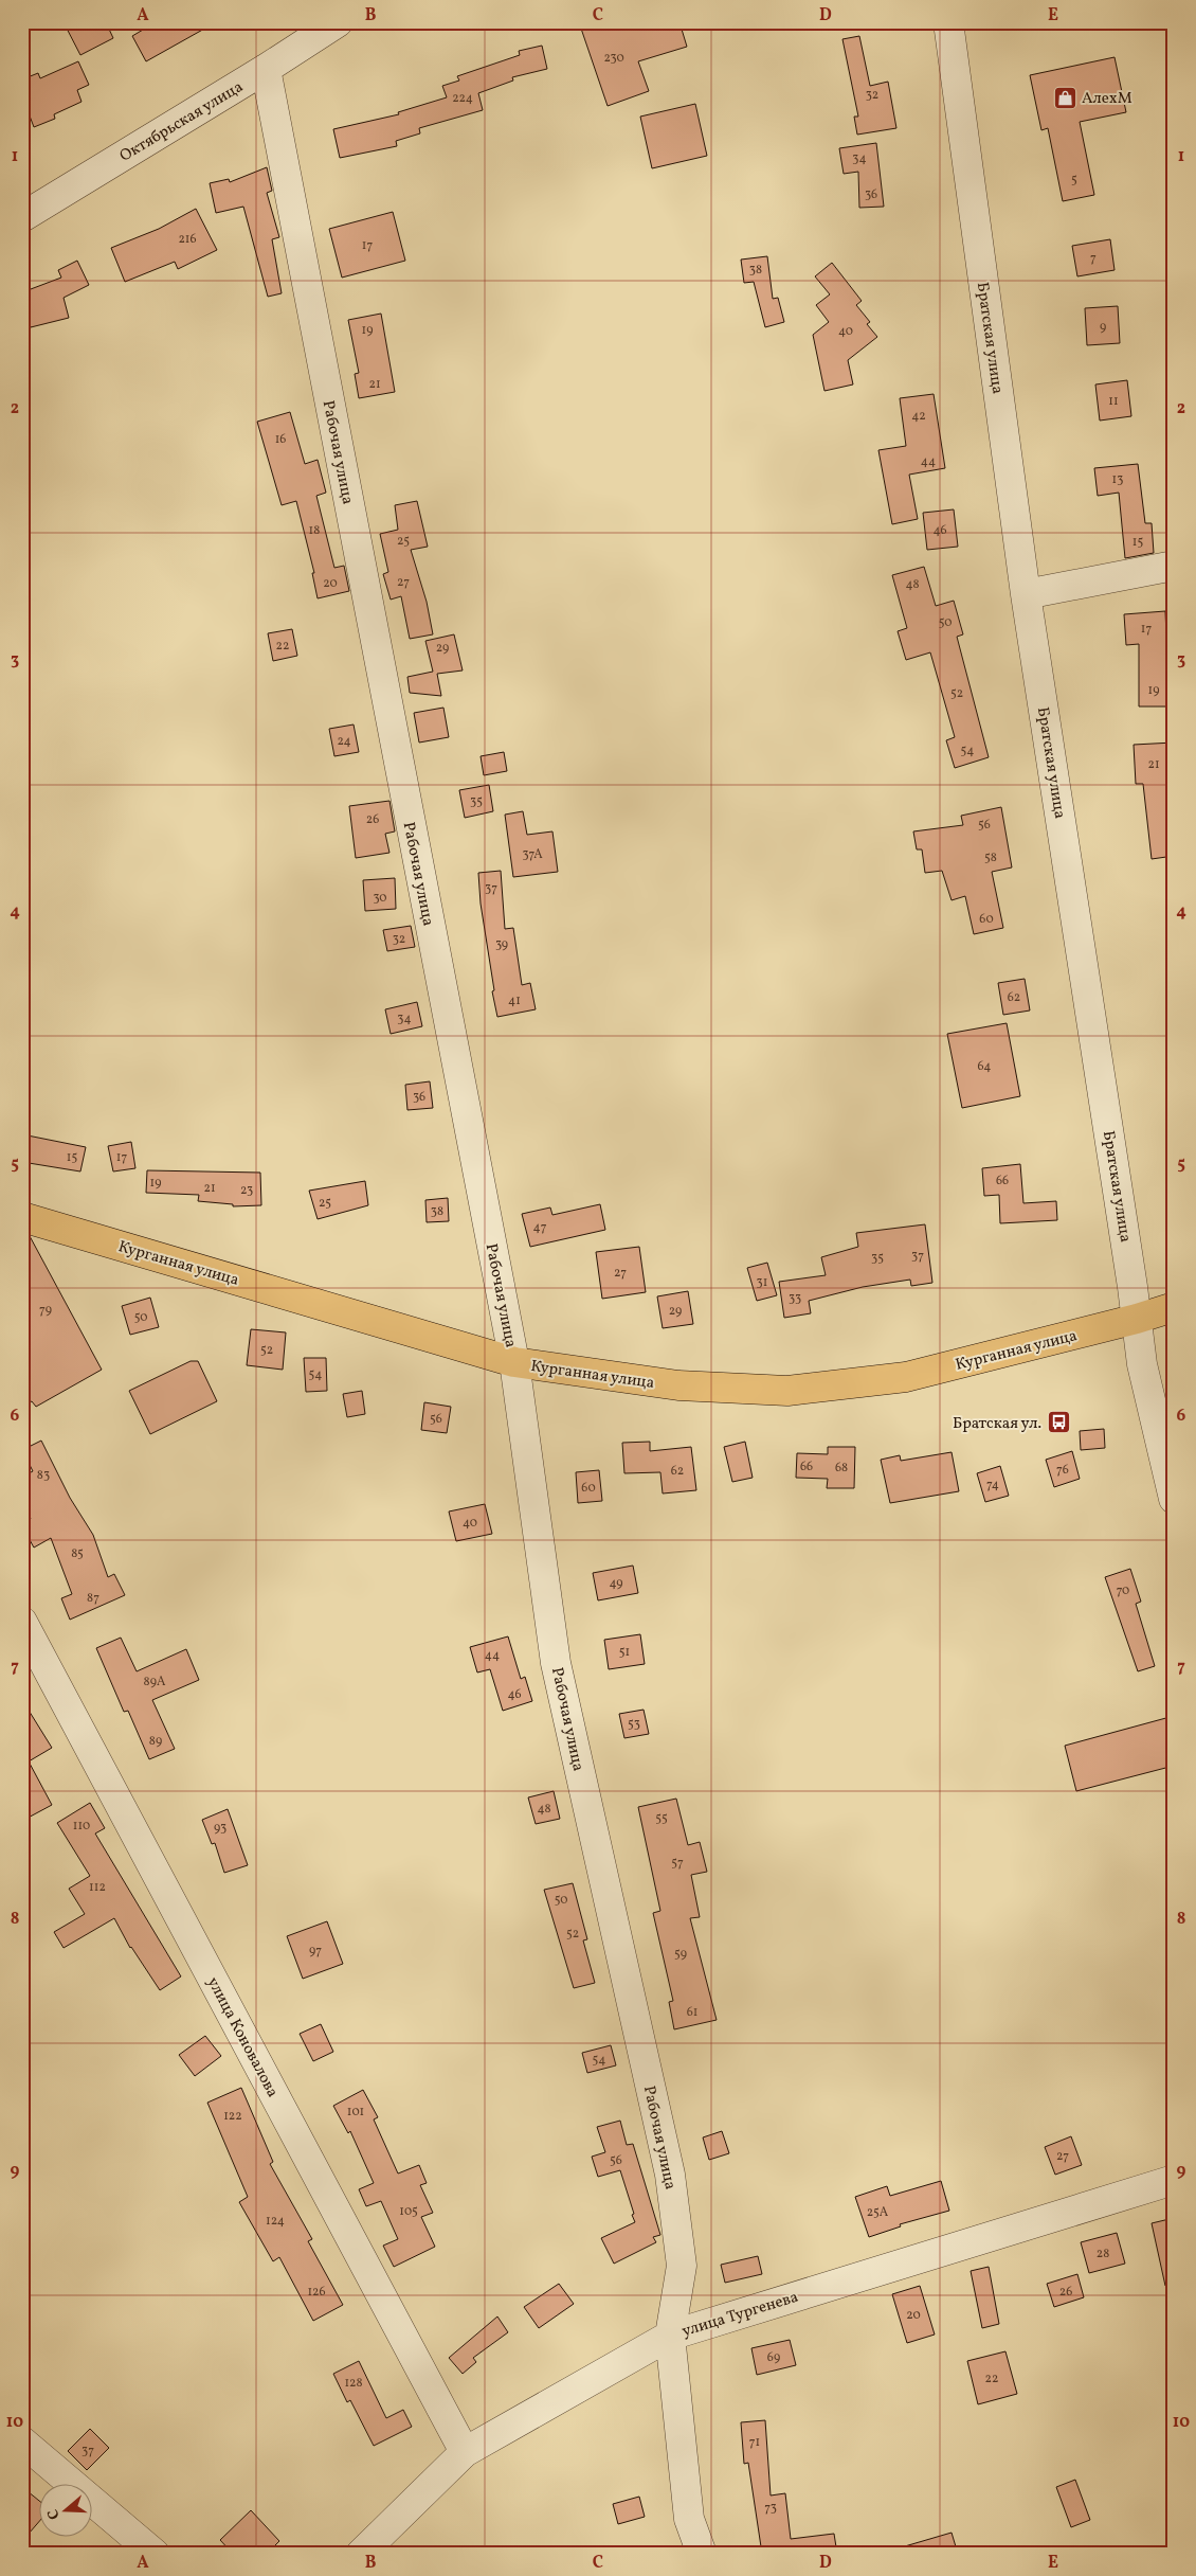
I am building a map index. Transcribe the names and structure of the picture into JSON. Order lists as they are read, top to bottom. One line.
{"streets":{"main road":["Курганная улица"],"street":["Октябрьская улица","Братская улица","Рабочая улица","улица Коновалова","улица Тургенева"]},"crossings":[["Октябрьская улица","Рабочая улица"],["Братская улица","Курганная улица"],["Рабочая улица","Курганная улица"],["Рабочая улица","улица Тургенева"],["улица Коновалова","улица Тургенева"]],"places":{"shop":["АлехМ"],"bus stop":["Братская ул."]},"house_numbers":["230","32","224","34","5","36","216","17","7","38","9","19","40","21","11","42","16","44","13","18","46","25","15","27","20","48","50","17","22","29","19","52","24","54","21","35","26","56","37А","58","37","30","60","32","39","62","41","34","64","36","15","17","66","19","21","23","25","38","47","37","35","27","31","33","79","29","50","52","54","56","66","68","76","62","83","74","60","40","85","49","70","87","51","44","89А","46","53","89","48","55","110","93","57","112","50","52","97","59","61","54","101","122","27","56","105","25А","124","28","126","26","20","69","22","128","71","37","73"],"north":"left","grid":{"columns":["A","B","C","D","E"],"rows":["1","2","3","4","5","6","7","8","9","10"]}}
